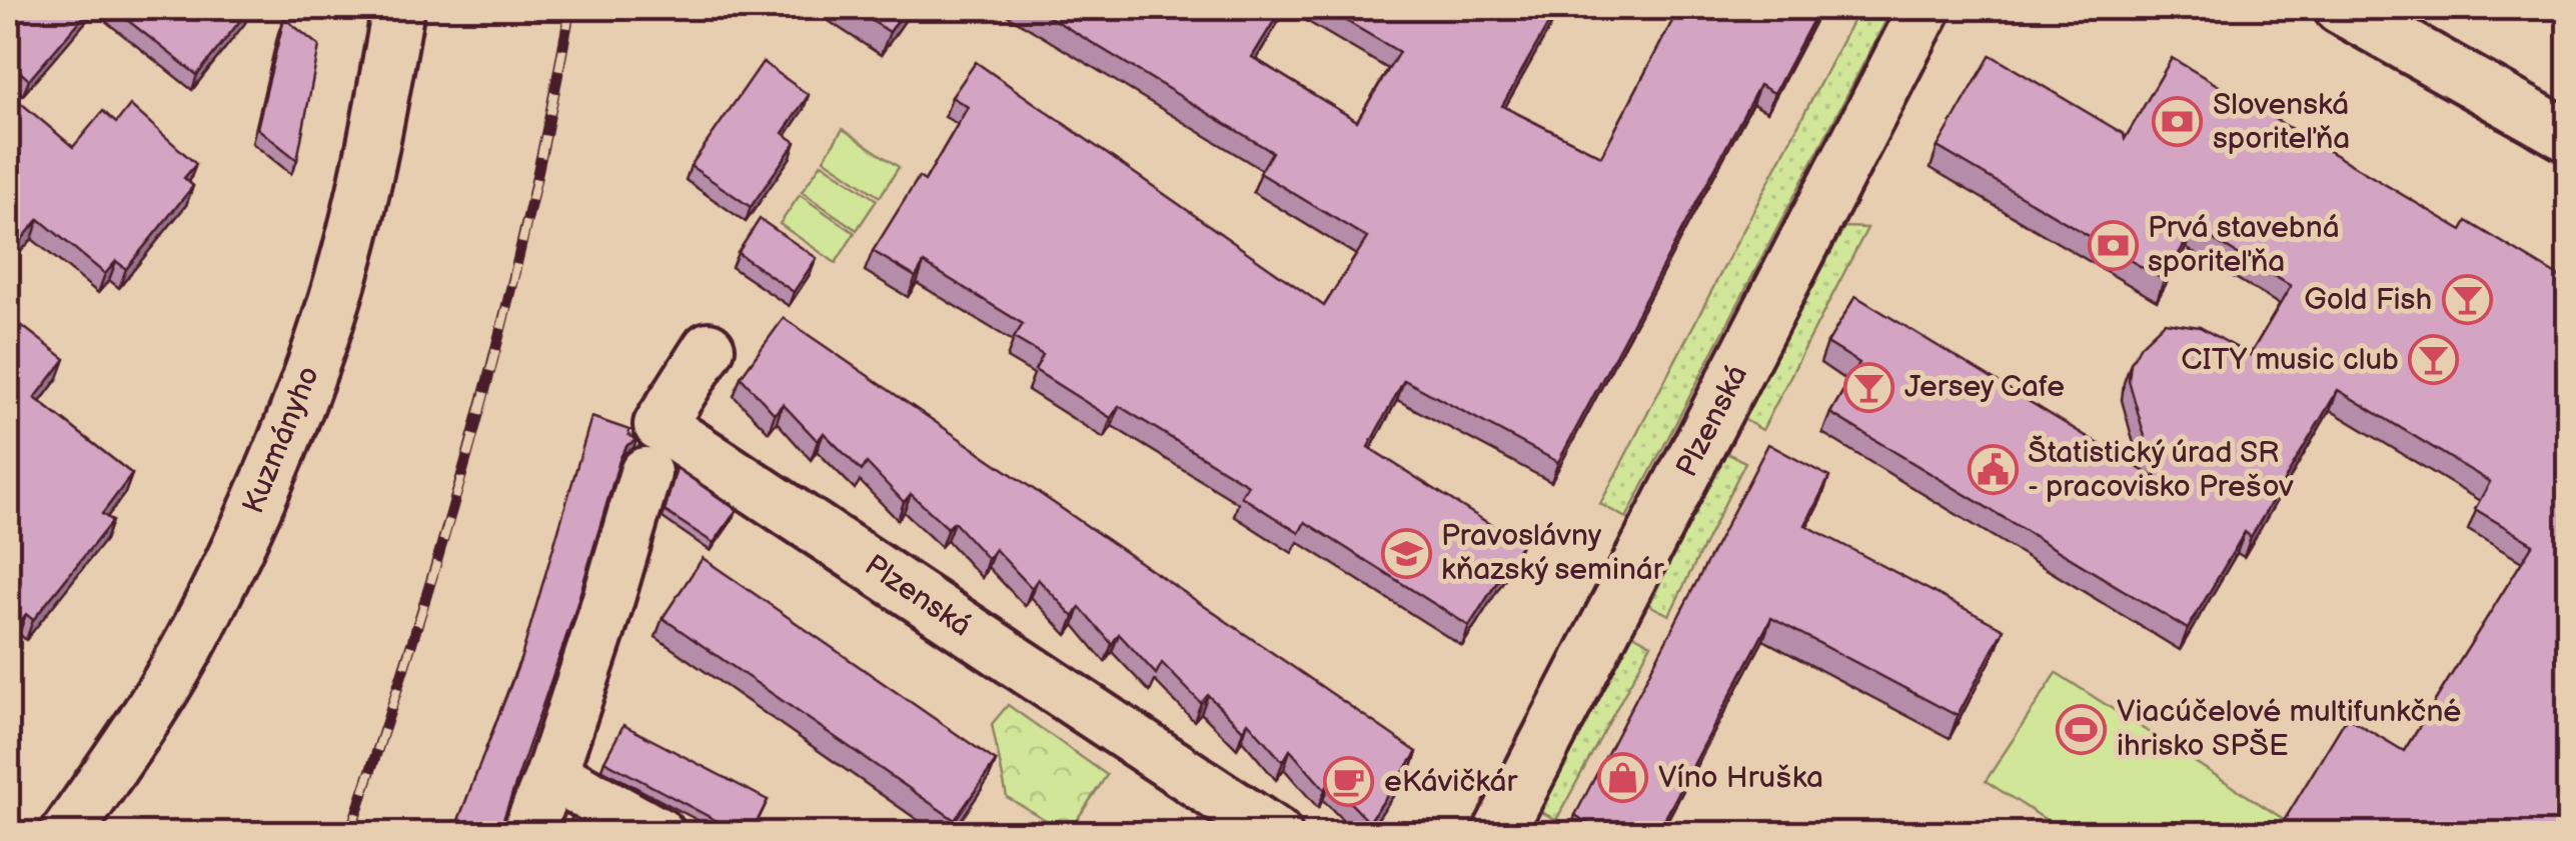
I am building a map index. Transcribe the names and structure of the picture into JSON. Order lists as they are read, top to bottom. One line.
{"streets":{"street":["Plzenská","Kuzmányho"]},"places":{"bank":["Slovenská sporiteľňa","Prvá stavebná sporiteľňa"],"bar":["Gold Fish","CITY music club","Jersey Cafe"],"public building":["Štatistický úrad SR - pracovisko Prešov"],"school or university":["Pravoslávny kňazský seminár"],"sports":["Viacúčelové multifunkčné ihrisko SPŠE"],"shop":["Víno Hruška"],"cafe":["eKávičkár"]}}
